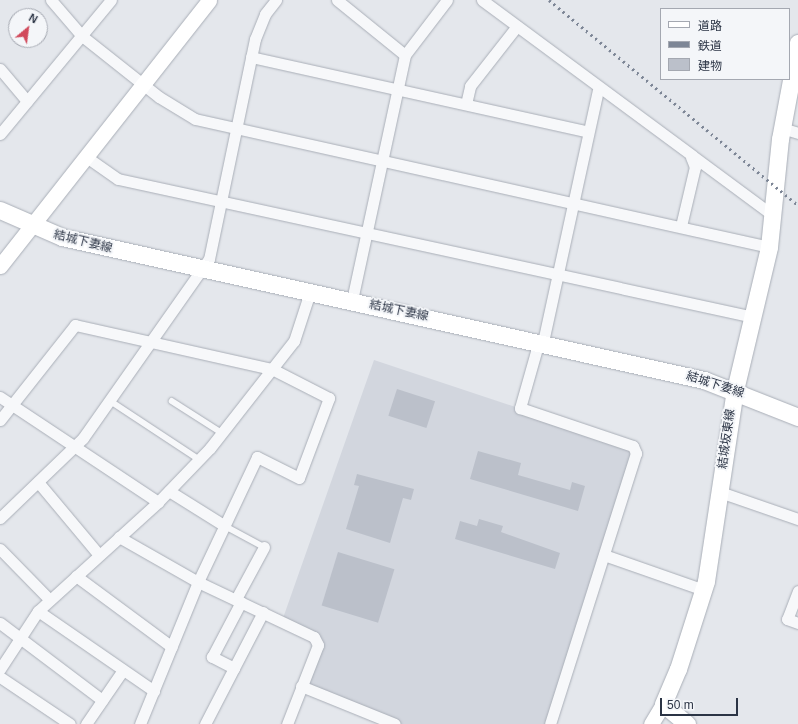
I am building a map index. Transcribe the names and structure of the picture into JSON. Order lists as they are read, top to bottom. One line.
{"streets":{"main road":["結城下妻線","結城坂東線"]},"crossings":[["結城下妻線","結城坂東線"]],"legend":["道路","鉄道","建物"],"scale_bar":"50 m","north":"top right"}
